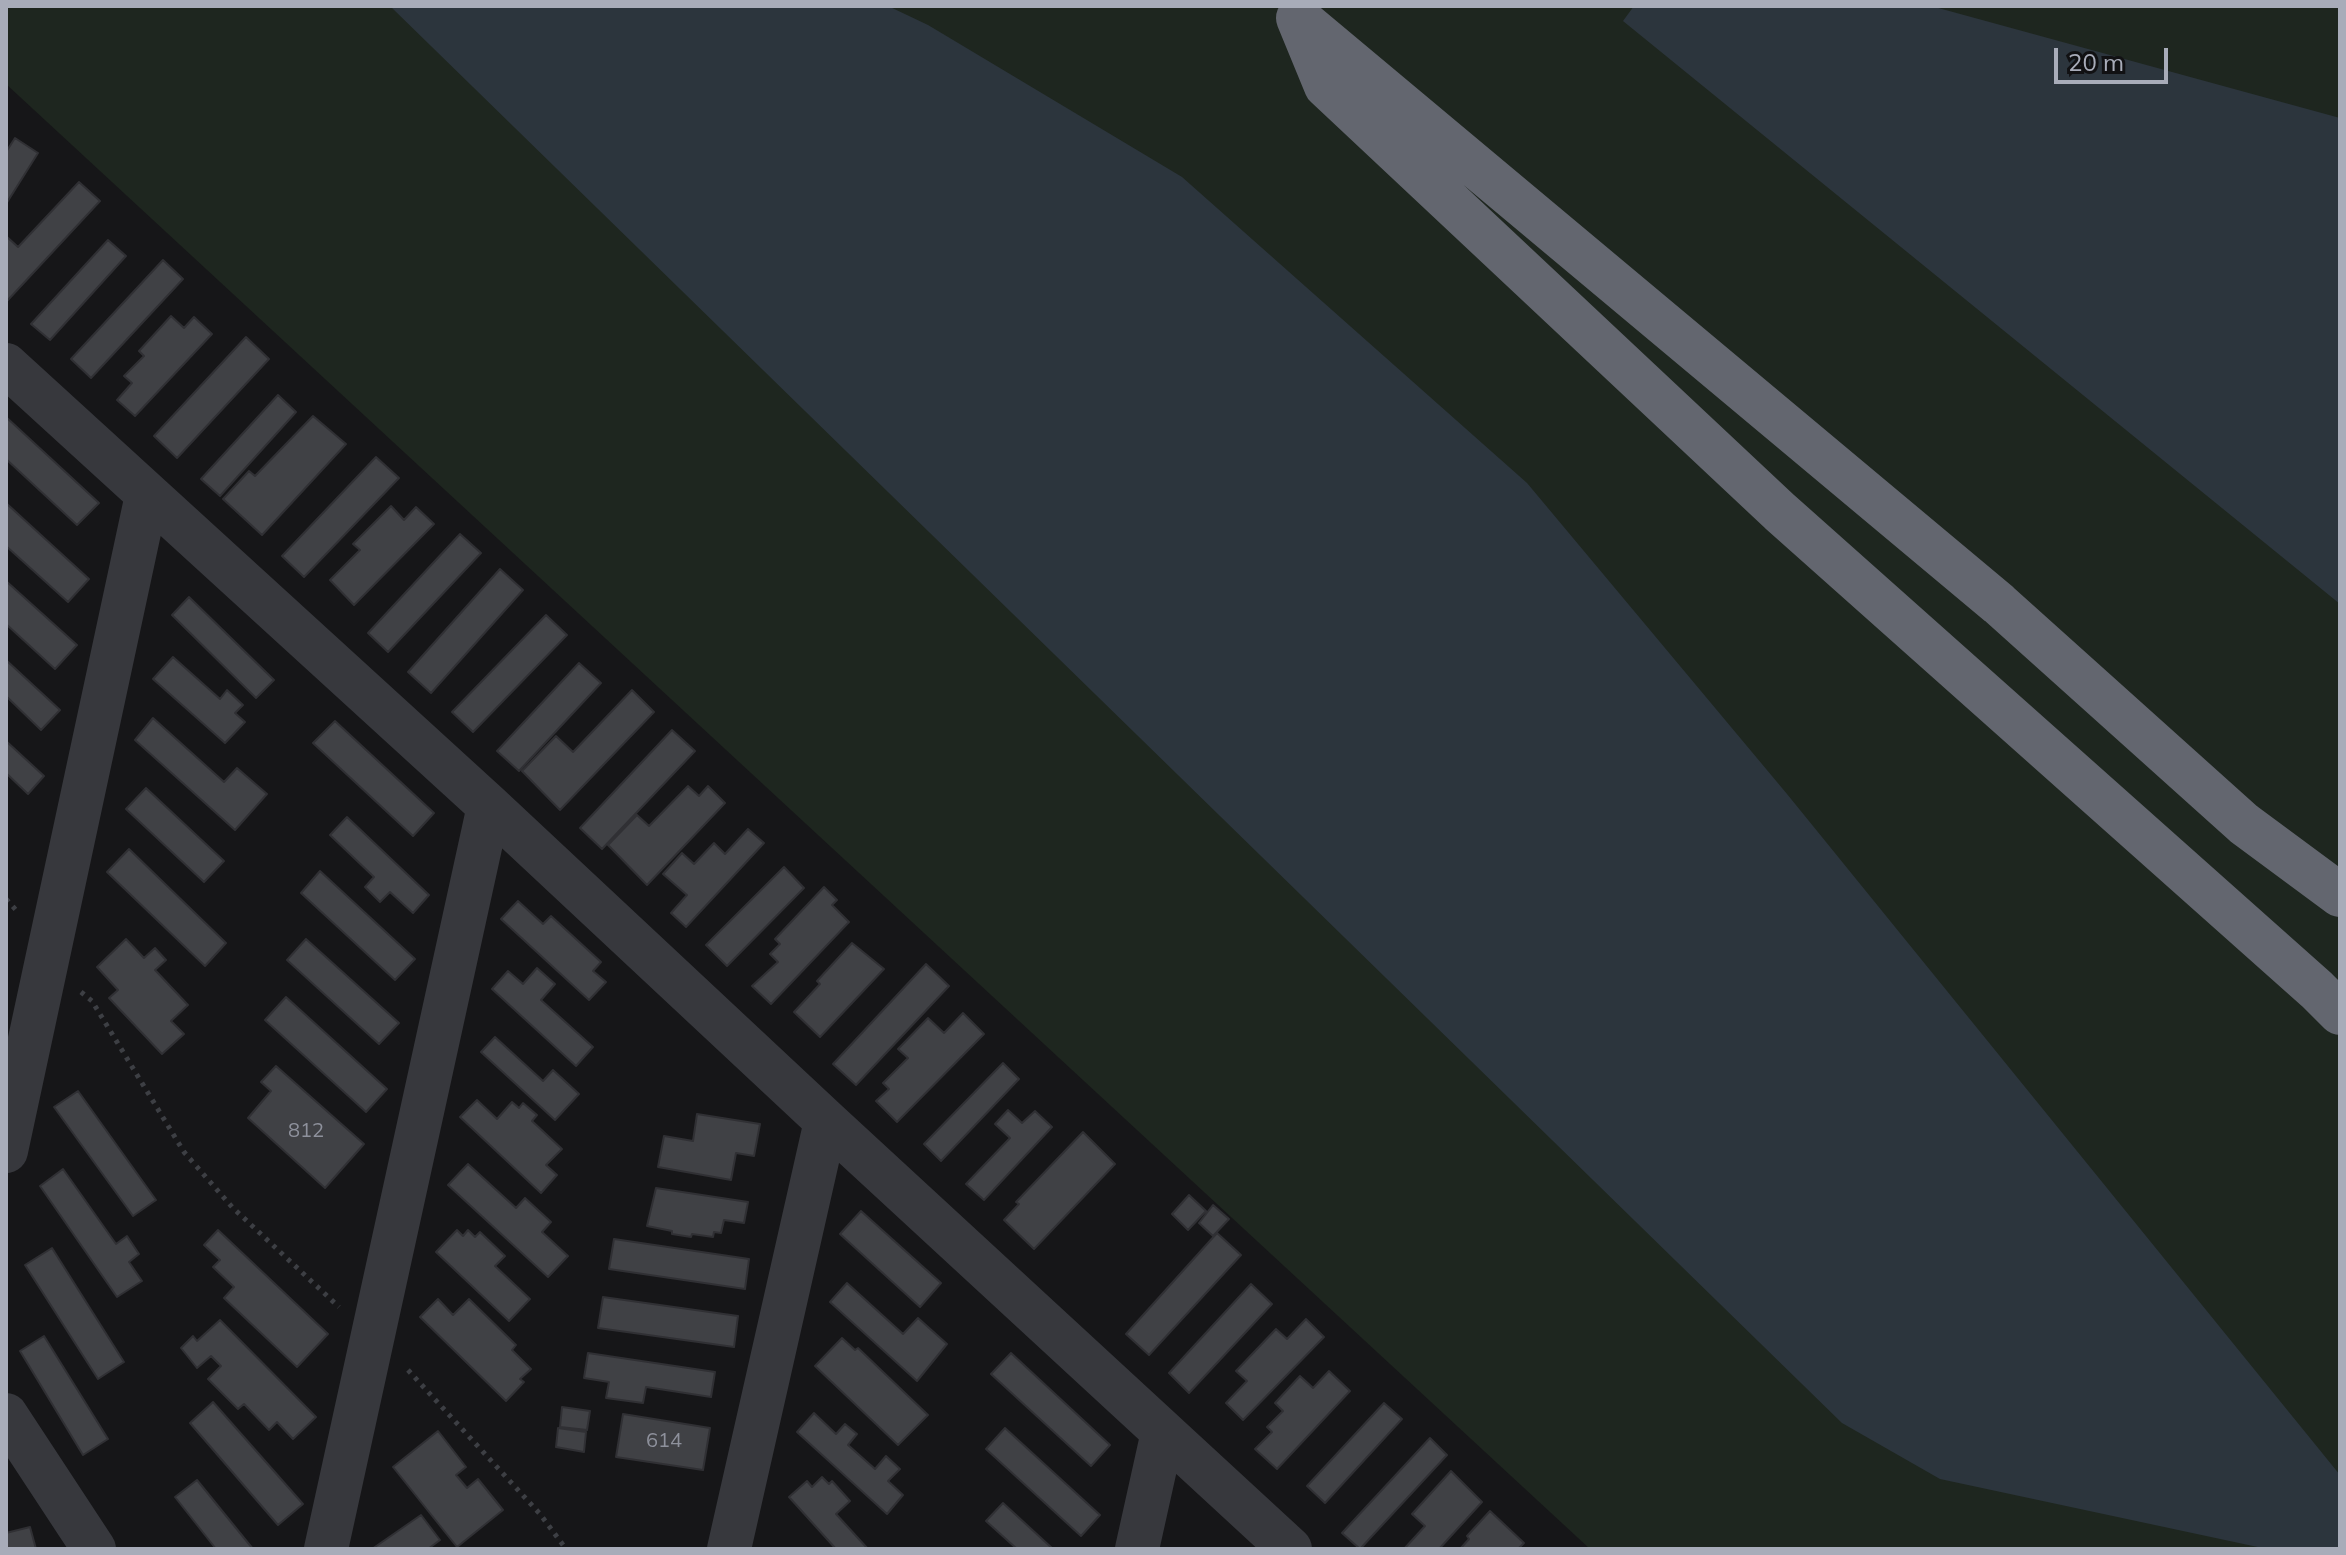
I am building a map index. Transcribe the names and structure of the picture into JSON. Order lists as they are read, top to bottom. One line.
{"house_numbers":["812","614"],"scale_bar":"20 m"}
